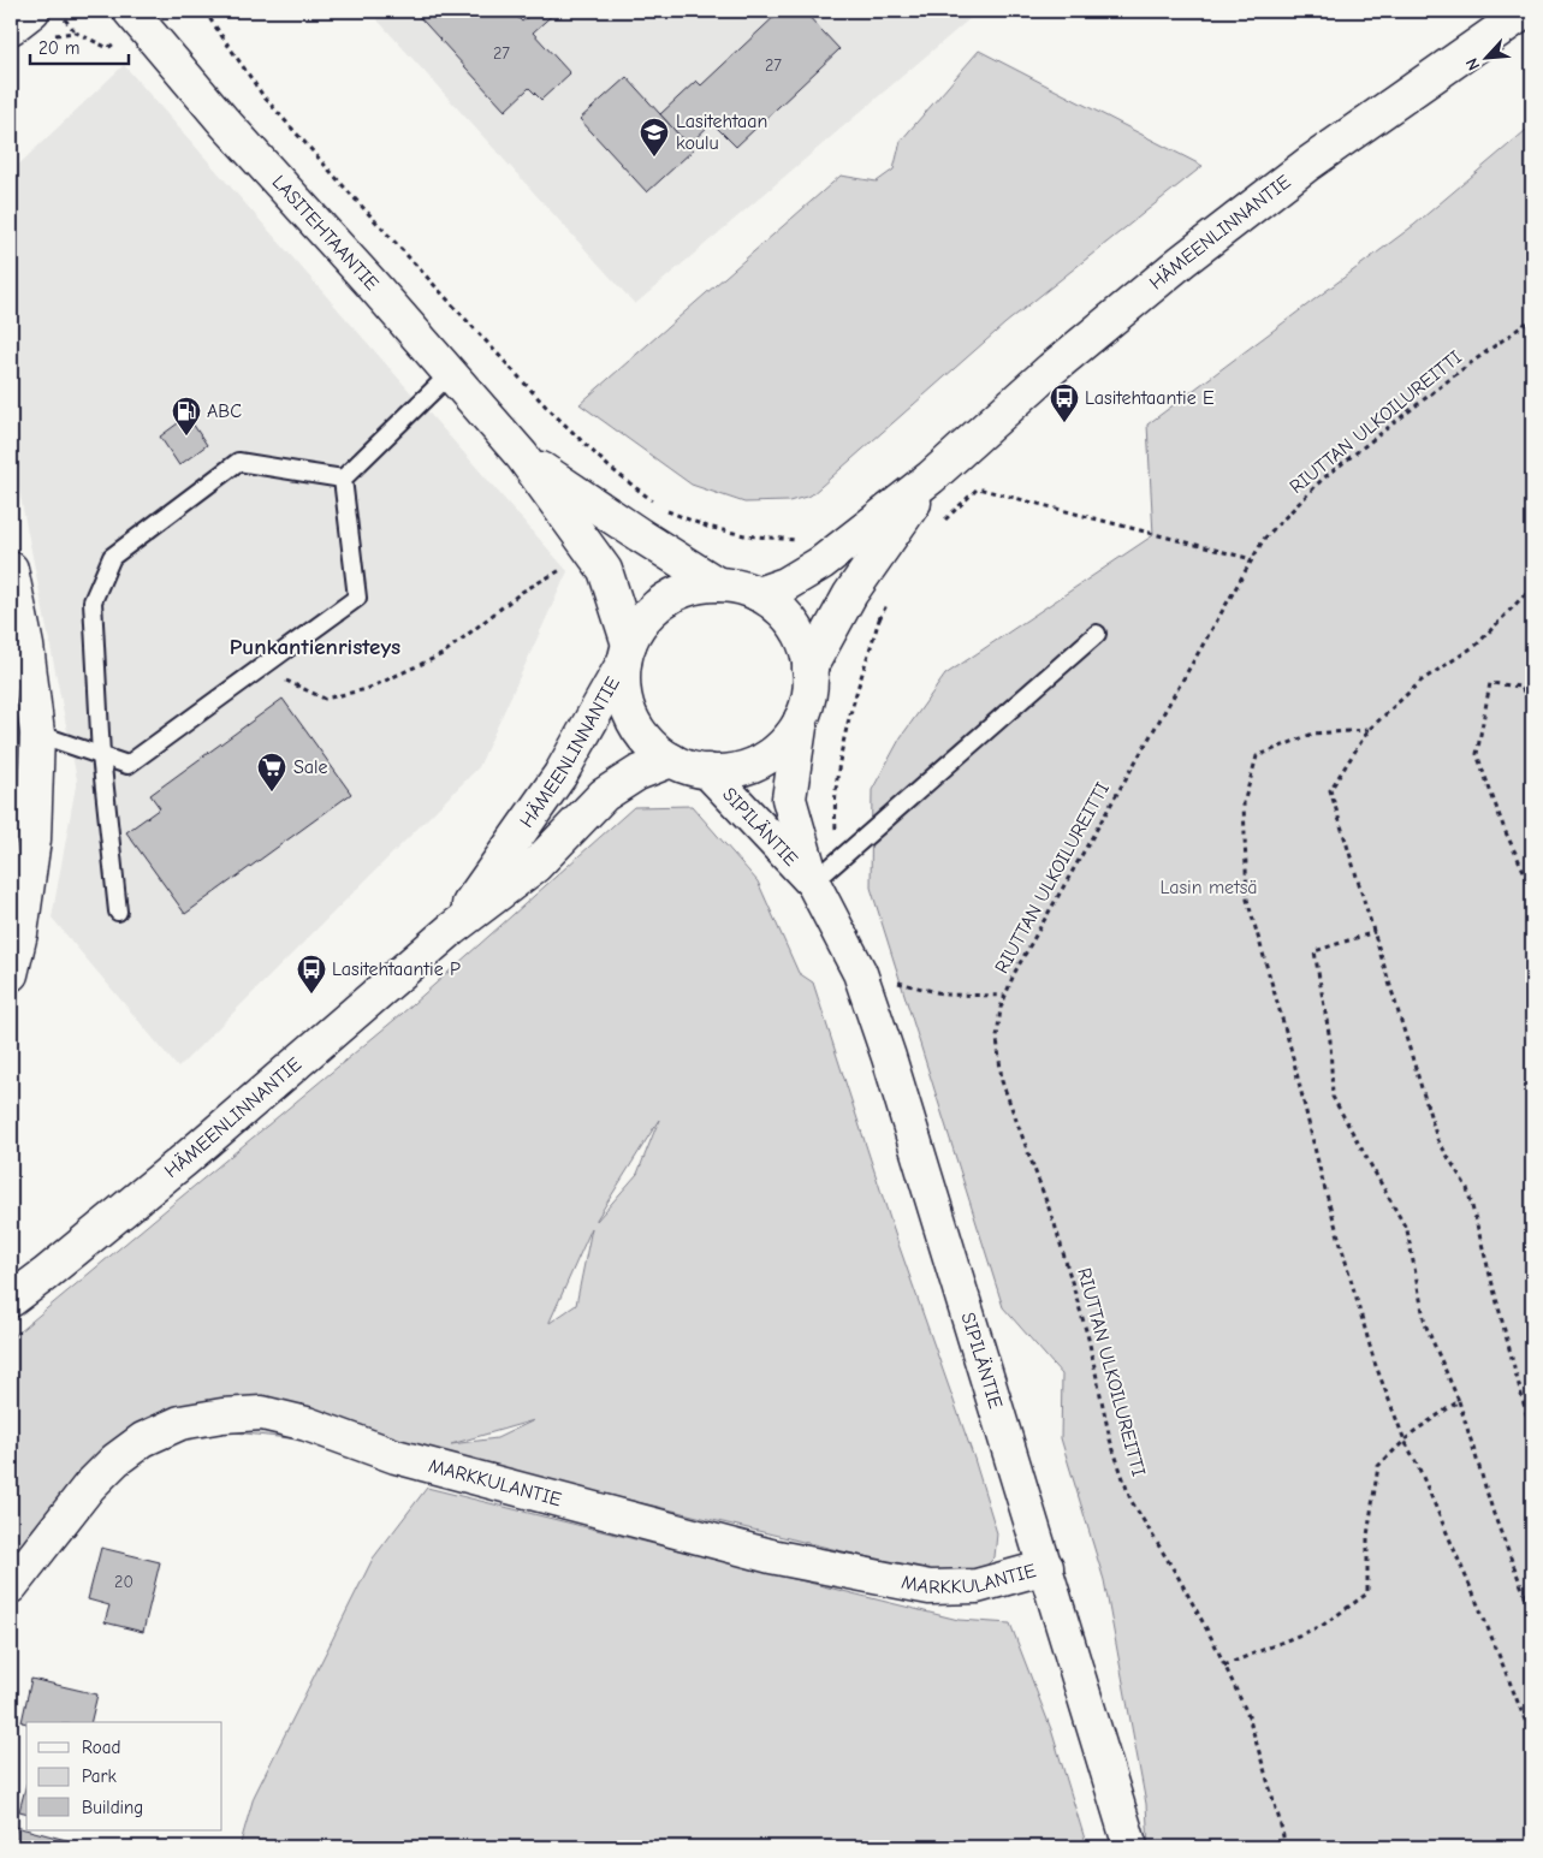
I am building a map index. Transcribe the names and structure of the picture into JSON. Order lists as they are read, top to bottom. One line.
{"streets":{"street":["LASITEHTAANTIE","HÄMEENLINNANTIE","SIPILÄNTIE","MARKKULANTIE"],"path":["RIUTTAN ULKOILUREITTI"]},"crossings":[["LASITEHTAANTIE","HÄMEENLINNANTIE"],["LASITEHTAANTIE","SIPILÄNTIE"],["HÄMEENLINNANTIE","SIPILÄNTIE"],["SIPILÄNTIE","MARKKULANTIE"]],"districts":["Punkantienristeys"],"parks":["Lasin metsä"],"places":{"school or university":["Lasitehtaan koulu"],"bus stop":["Lasitehtaantie E","Lasitehtaantie P"],"fuel station":["ABC"],"supermarket":["Sale"]},"house_numbers":["27","27","20"],"legend":["Road","Park","Building"],"scale_bar":"20 m","north":"bottom left"}
